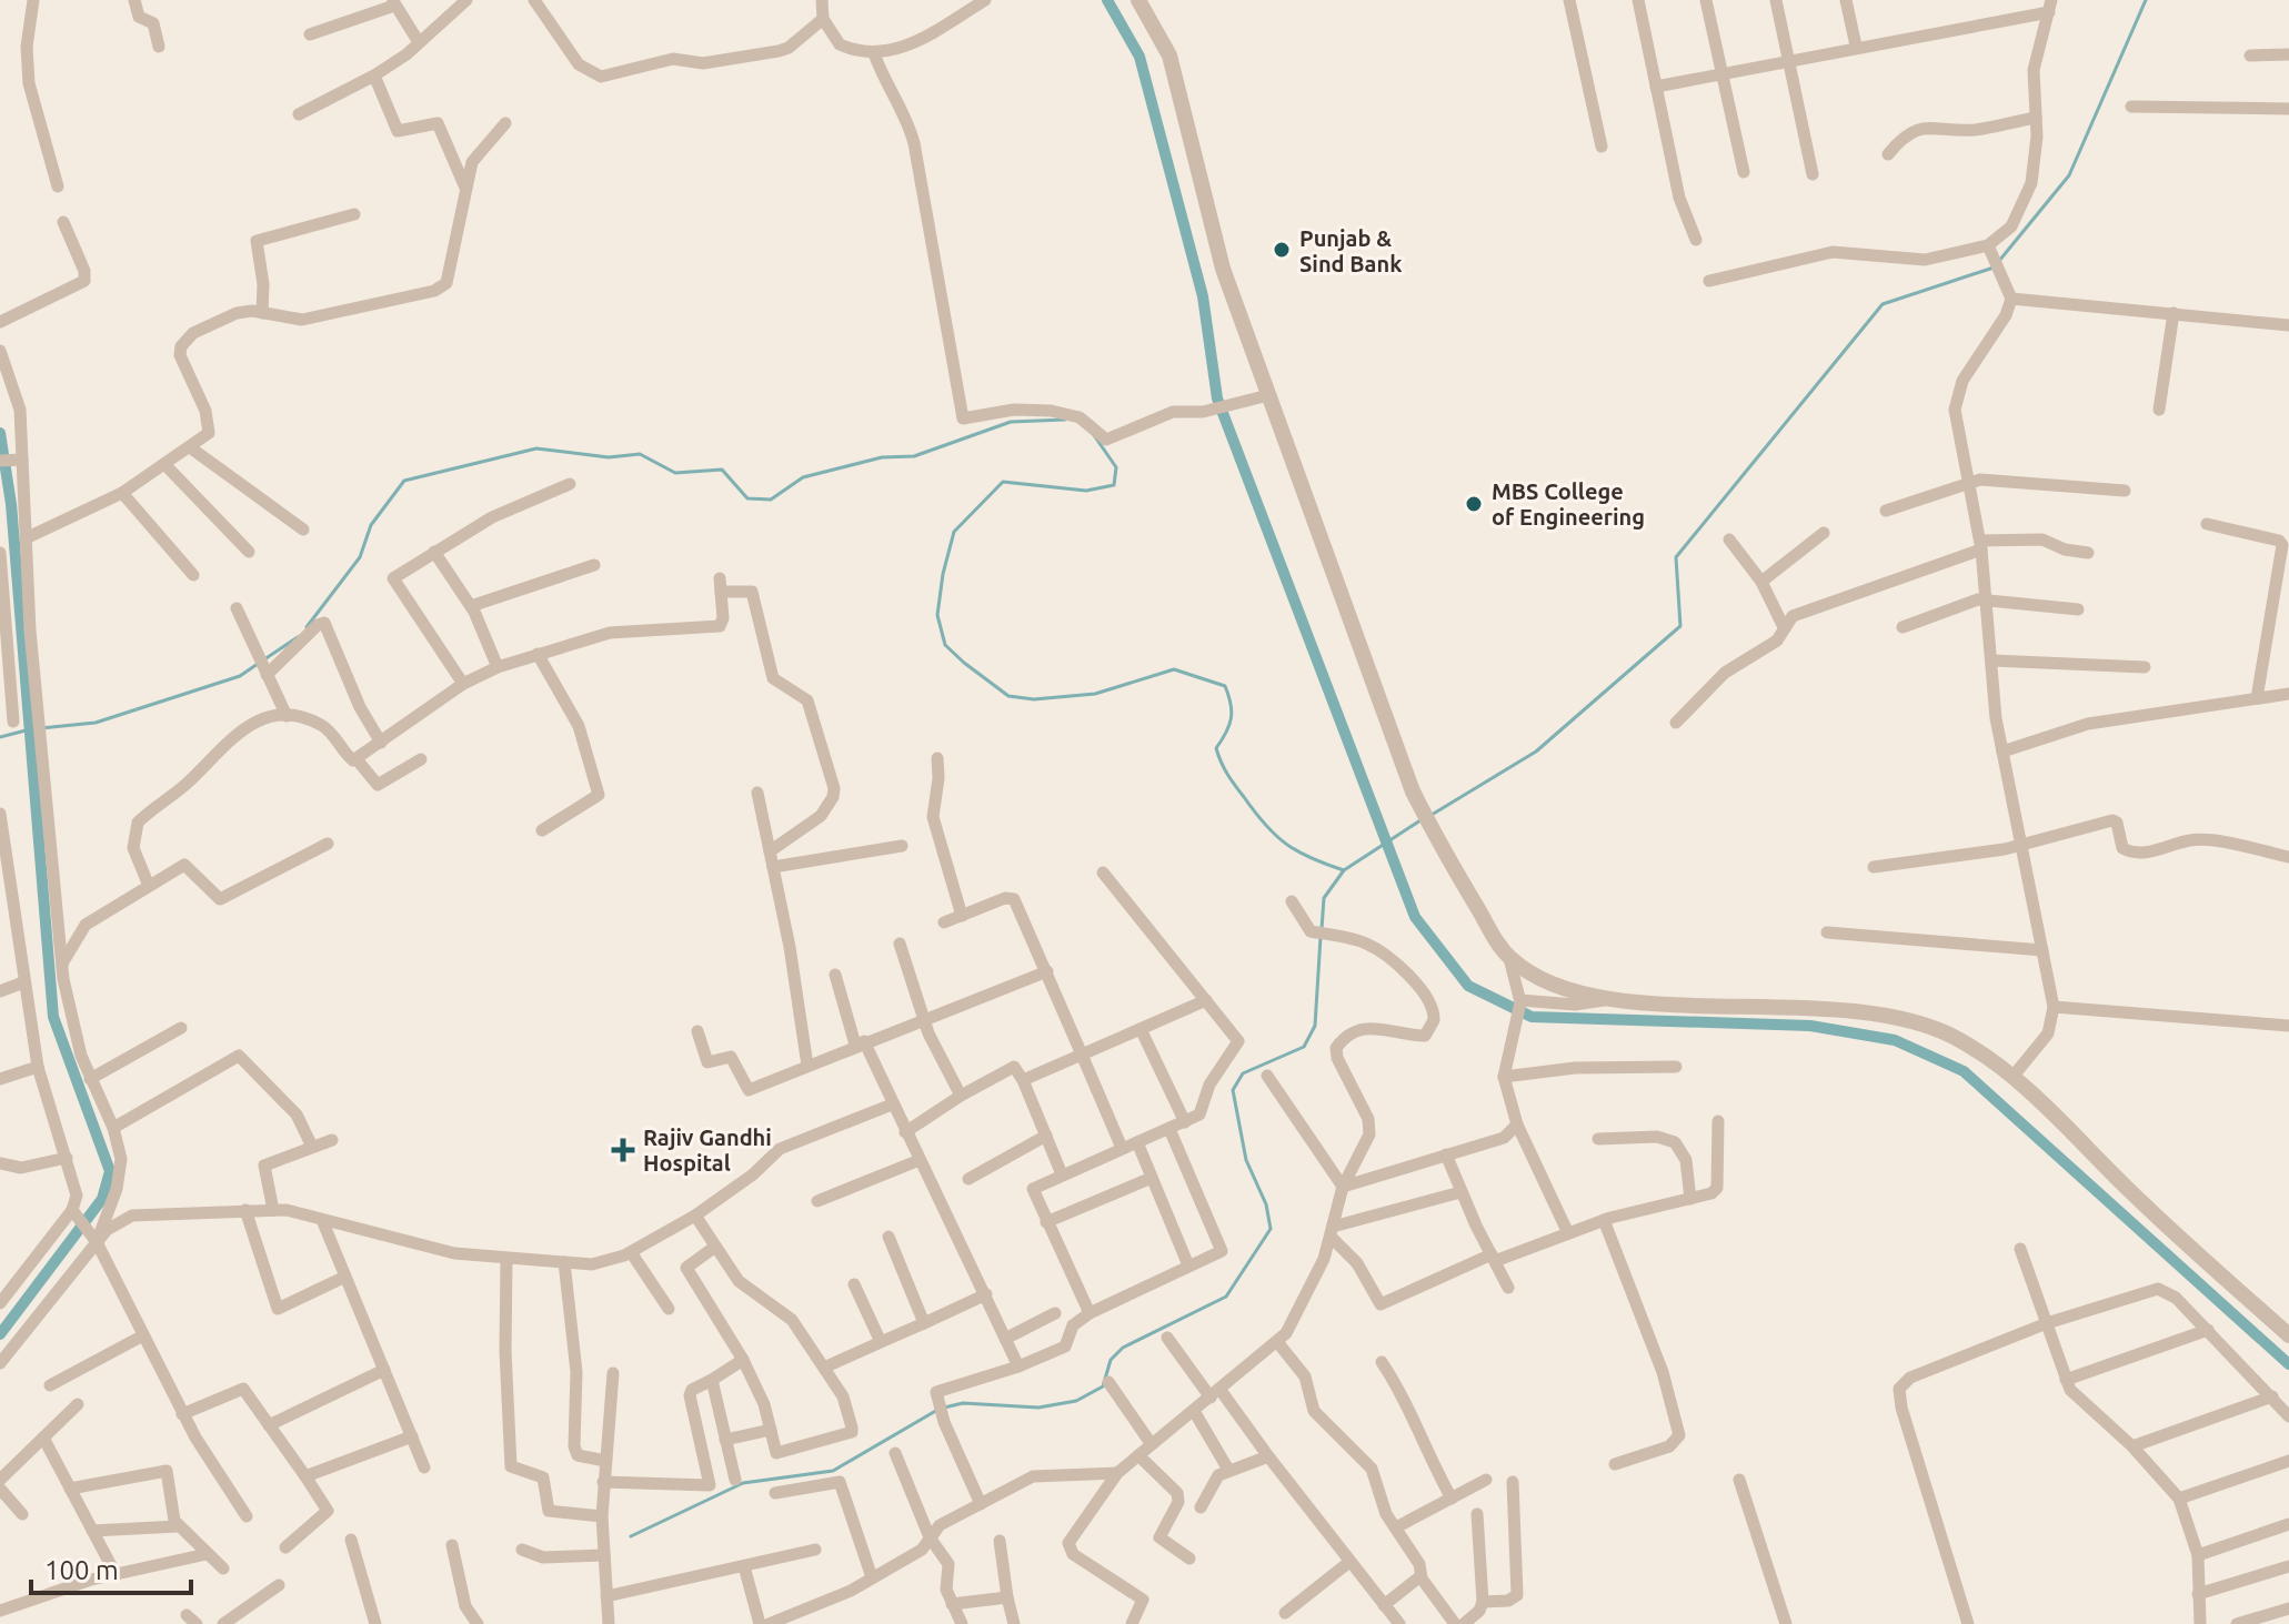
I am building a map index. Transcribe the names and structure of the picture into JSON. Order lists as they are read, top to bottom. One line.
{"places":{"other":["Punjab & Sind Bank","MBS College of Engineering"],"health":["Rajiv Gandhi Hospital"]},"scale_bar":"100 m"}
